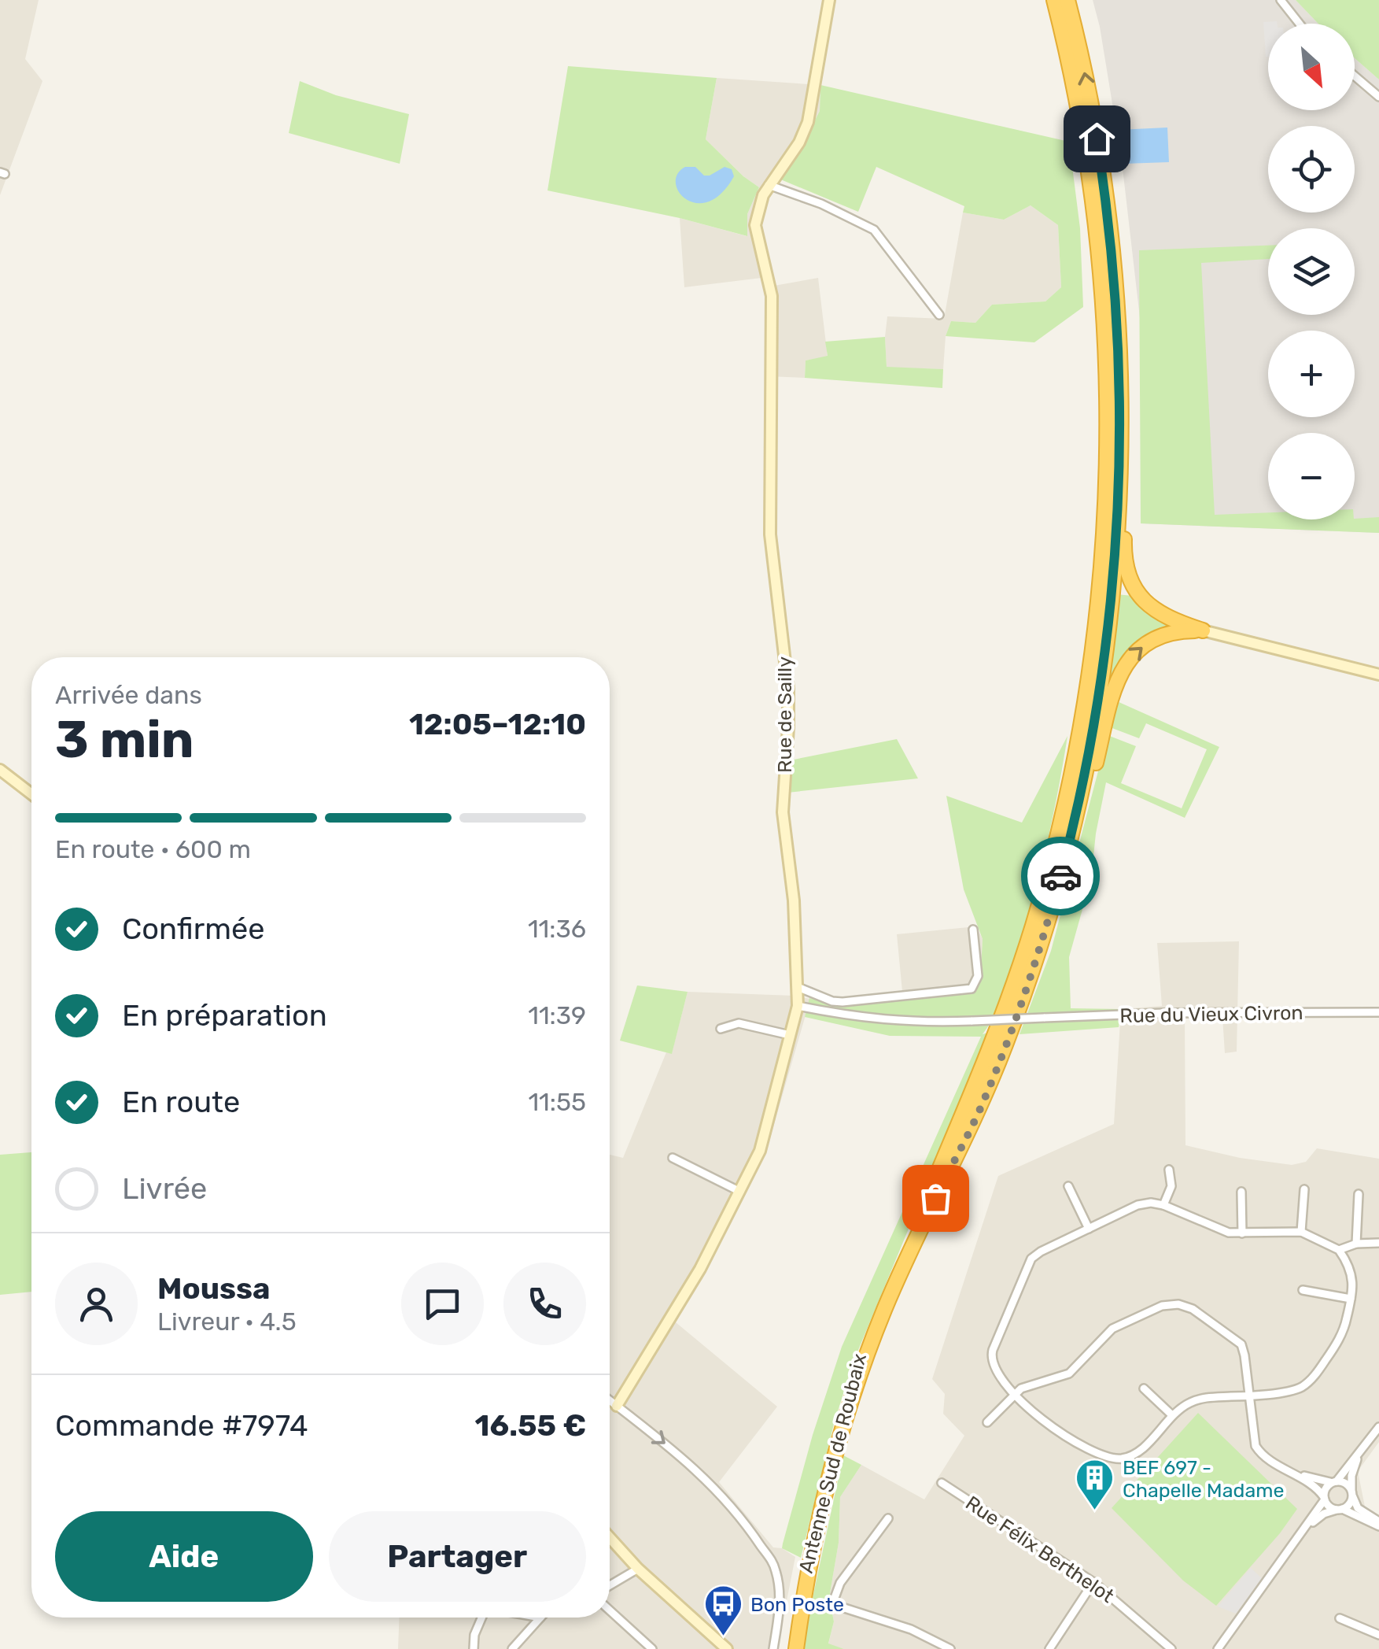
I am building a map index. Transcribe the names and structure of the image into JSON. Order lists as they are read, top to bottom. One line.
{"streets":{"highway":["Antenne Sud de Roubaix"],"street":["Rue de Sailly","Rue du Vieux Civron","Rue Félix Berthelot"]},"crossings":[["Rue de Sailly","Rue du Vieux Civron"]],"places":{"building":["BEF 697 - Chapelle Madame"],"bus stop":["Bon Poste"]},"north":"bottom right","page":{"map_buttons":["+","−"],"heading":["3 min","Arrivée dans","12:05–12:10"],"panel":["Moussa","Livreur · 4.5","Commande #7974","16.55 €"],"bar":"En route · 600 m","list":[["Confirmée","11:36"],["En préparation","11:39"],["En route","11:55"],"Livrée"],"buttons":["Aide","Partager"]}}
